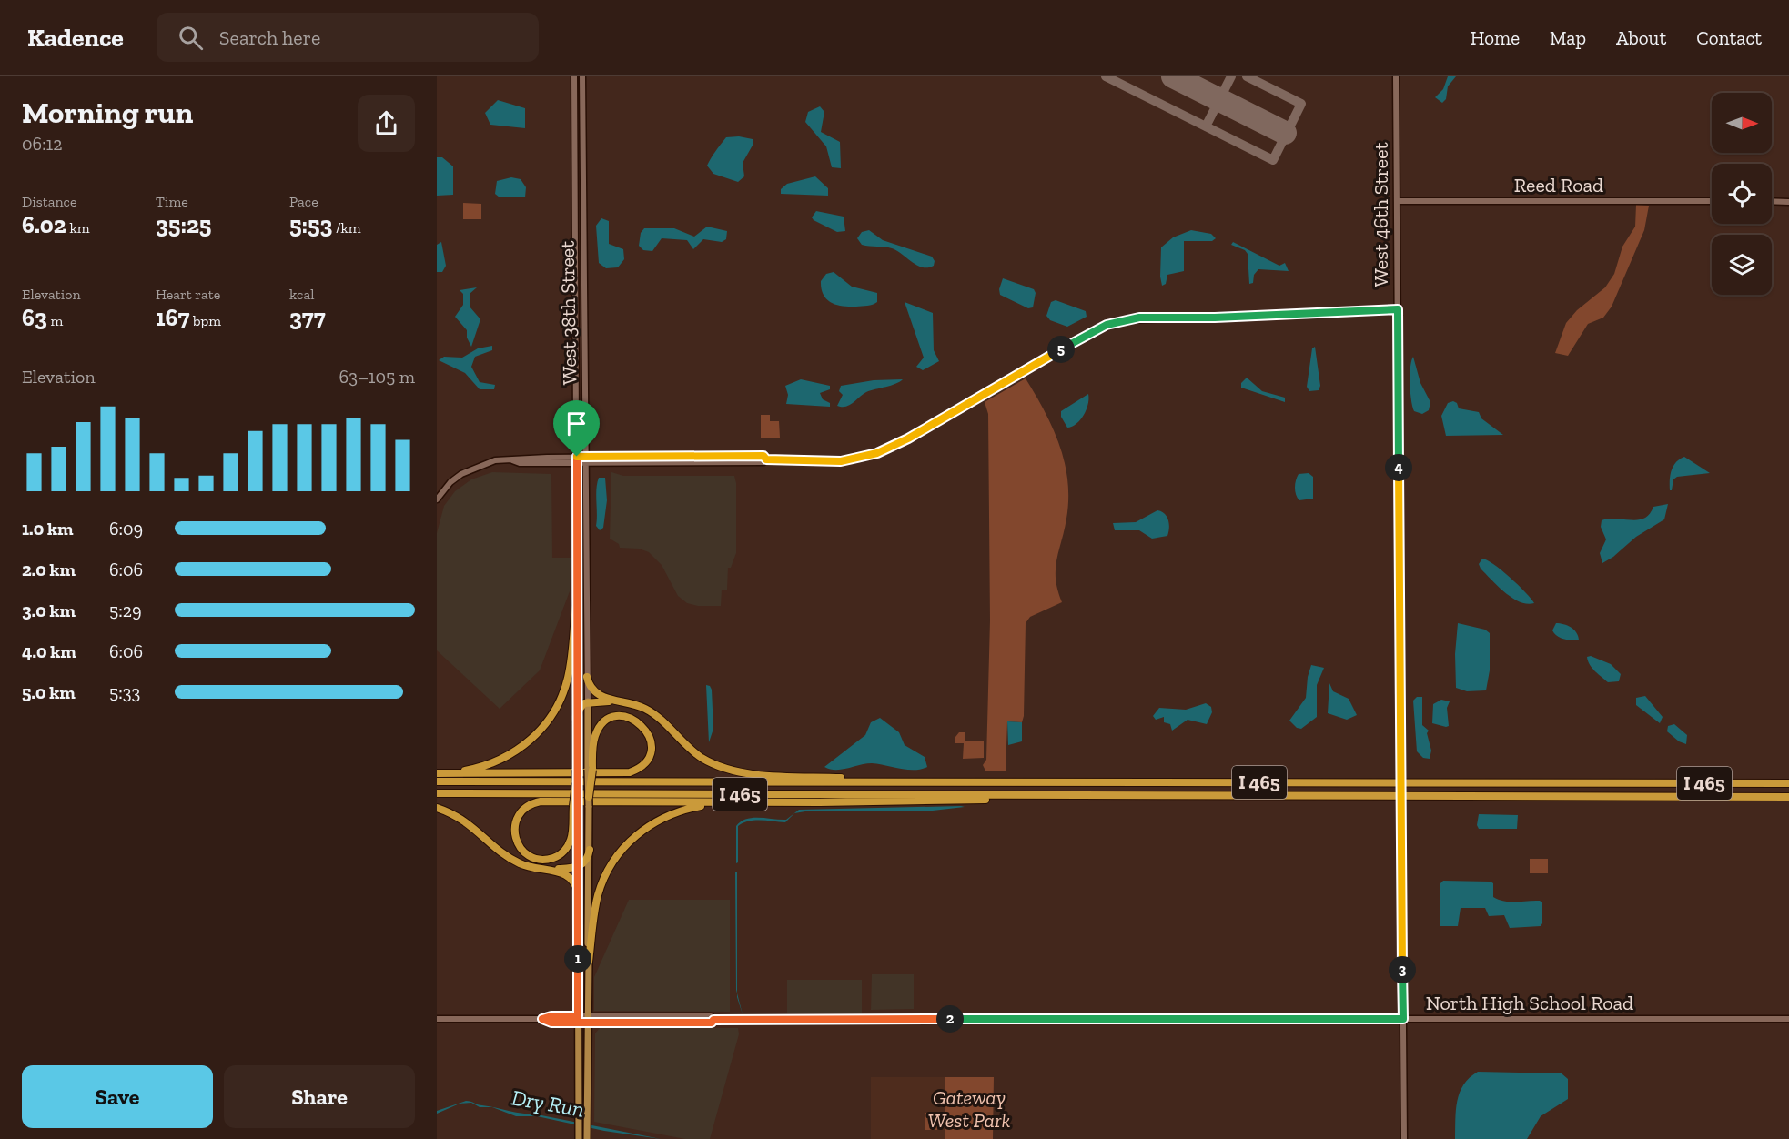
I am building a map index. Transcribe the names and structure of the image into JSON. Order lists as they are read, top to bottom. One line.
{"streets":{"highway":["I 465"],"main road":["Reed Road","West 46th Street","West 38th Street","North High School Road"]},"crossings":[["Reed Road","West 46th Street"],["West 46th Street","North High School Road"]],"water":["Dry Run"],"parks":["Gateway West Park"],"north":"right","page":{"header":"Kadence","search":"Search here","nav":["Home","Map","About","Contact"],"heading":["Morning run","06:12"],"stats":[["Distance","6.02 km"],["Time","35:25"],["Pace","5:53 /km"],["Elevation","63 m"],["Heart rate","167 bpm"],["kcal","377"]],"pins":["5","4","1","3","2"],"chart":["Elevation","63–105 m"],"list":[{"name":"1.0 km","note":"6:09"},{"name":"2.0 km","note":"6:06"},{"name":"3.0 km","note":"5:29"},{"name":"4.0 km","note":"6:06"},{"name":"5.0 km","note":"5:33"}],"buttons":["Save","Share"]}}
